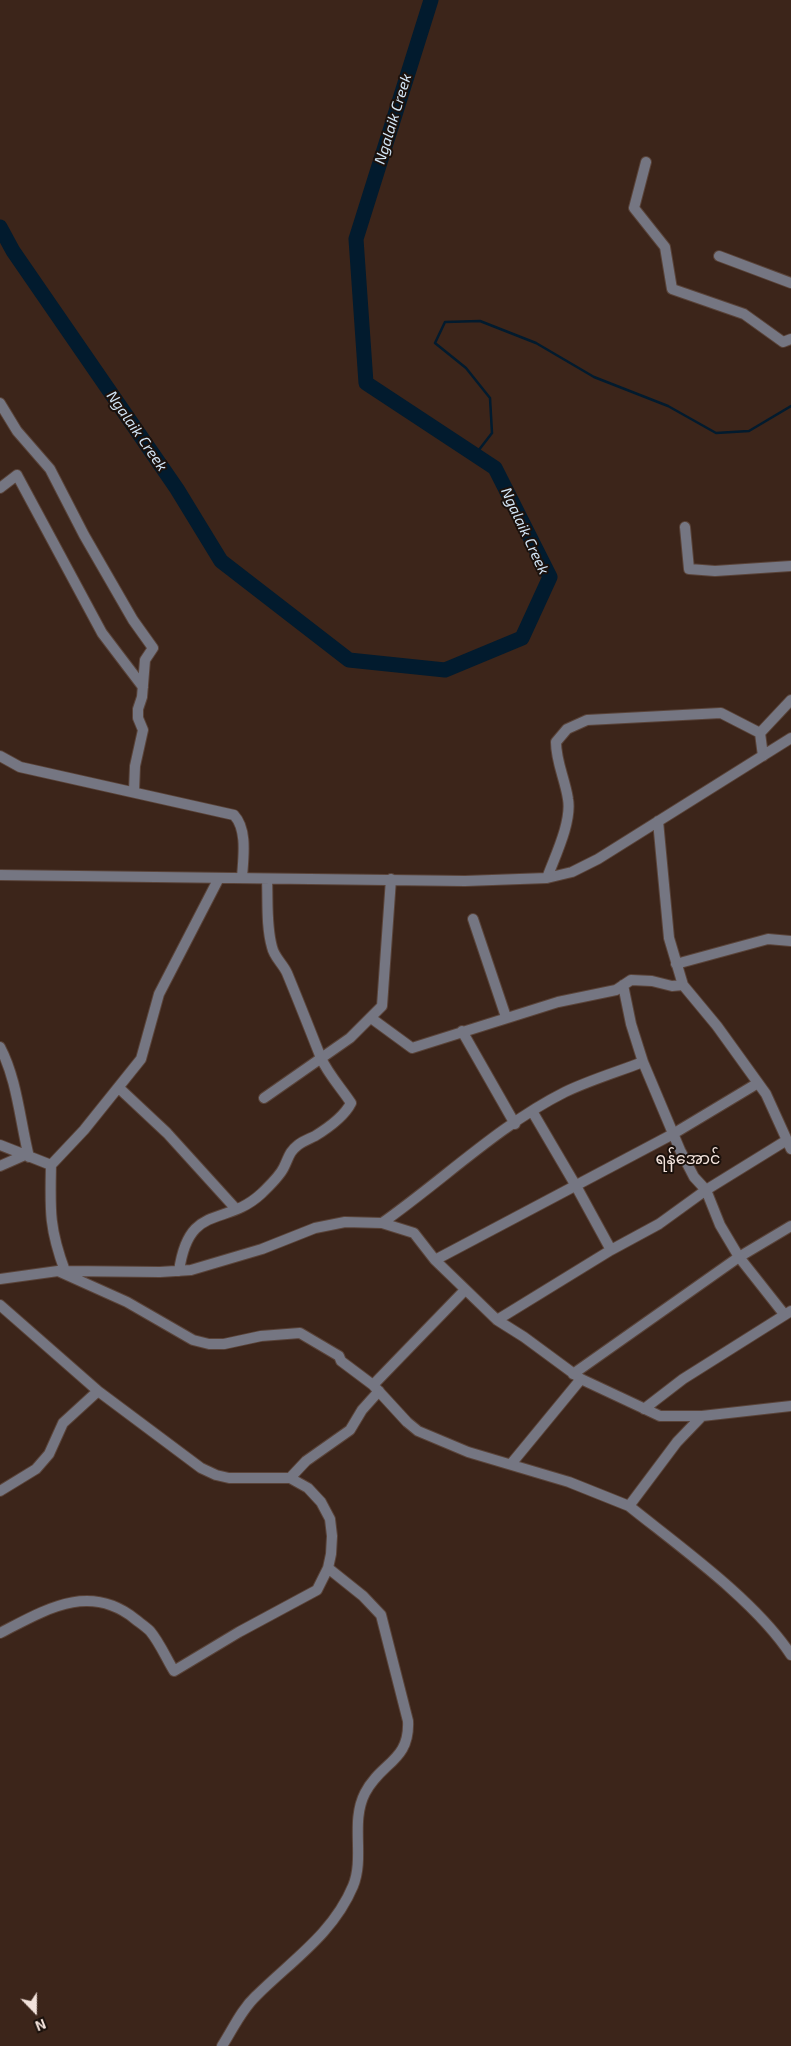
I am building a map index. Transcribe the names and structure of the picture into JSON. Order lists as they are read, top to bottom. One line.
{"districts":["ရန်အောင်"],"water":["Ngalaik Creek"],"north":"bottom"}
